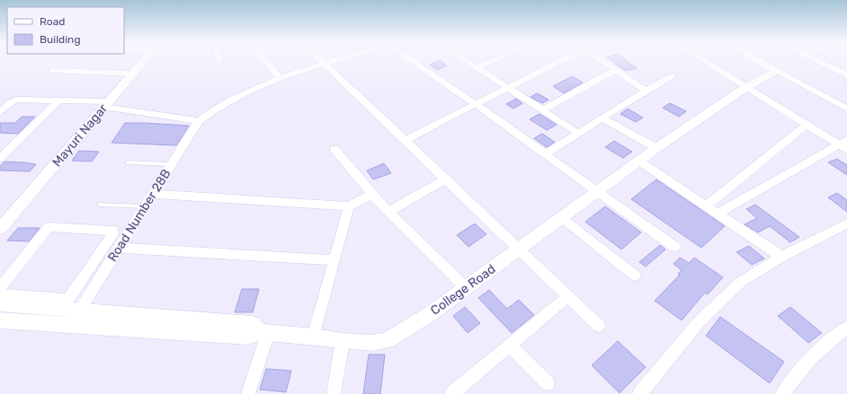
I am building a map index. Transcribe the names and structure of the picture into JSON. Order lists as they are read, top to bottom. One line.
{"streets":{"street":["Mayuri Nagar","Road Number 28B","College Road"]},"legend":["Road","Building"]}
